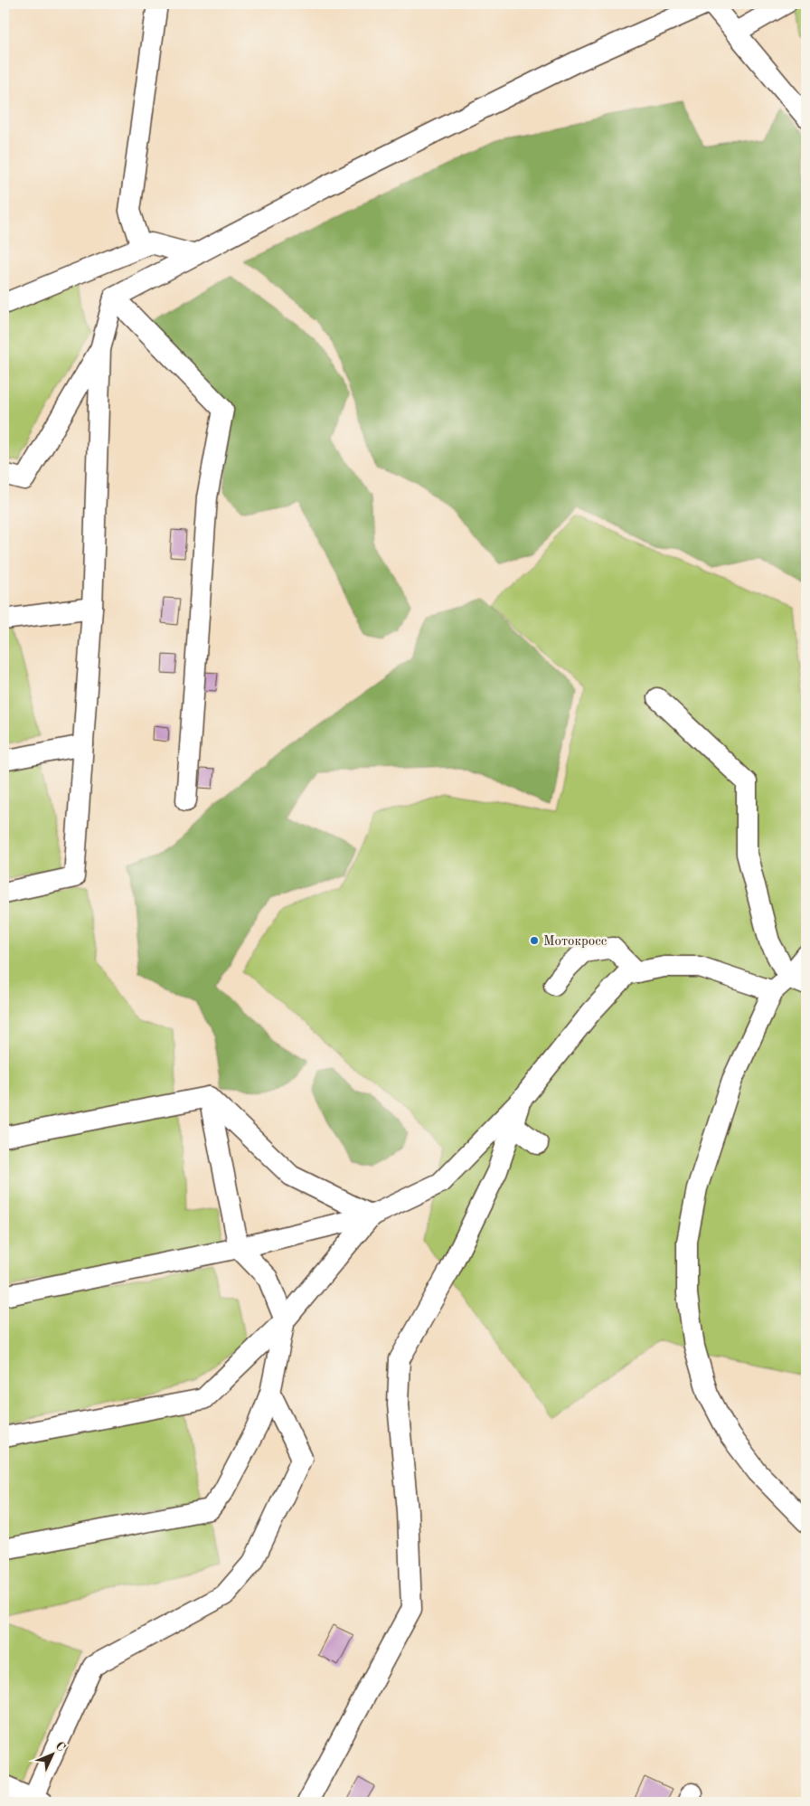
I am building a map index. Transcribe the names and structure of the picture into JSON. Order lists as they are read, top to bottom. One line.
{"places":["Мотокросс"],"north":"top right"}
